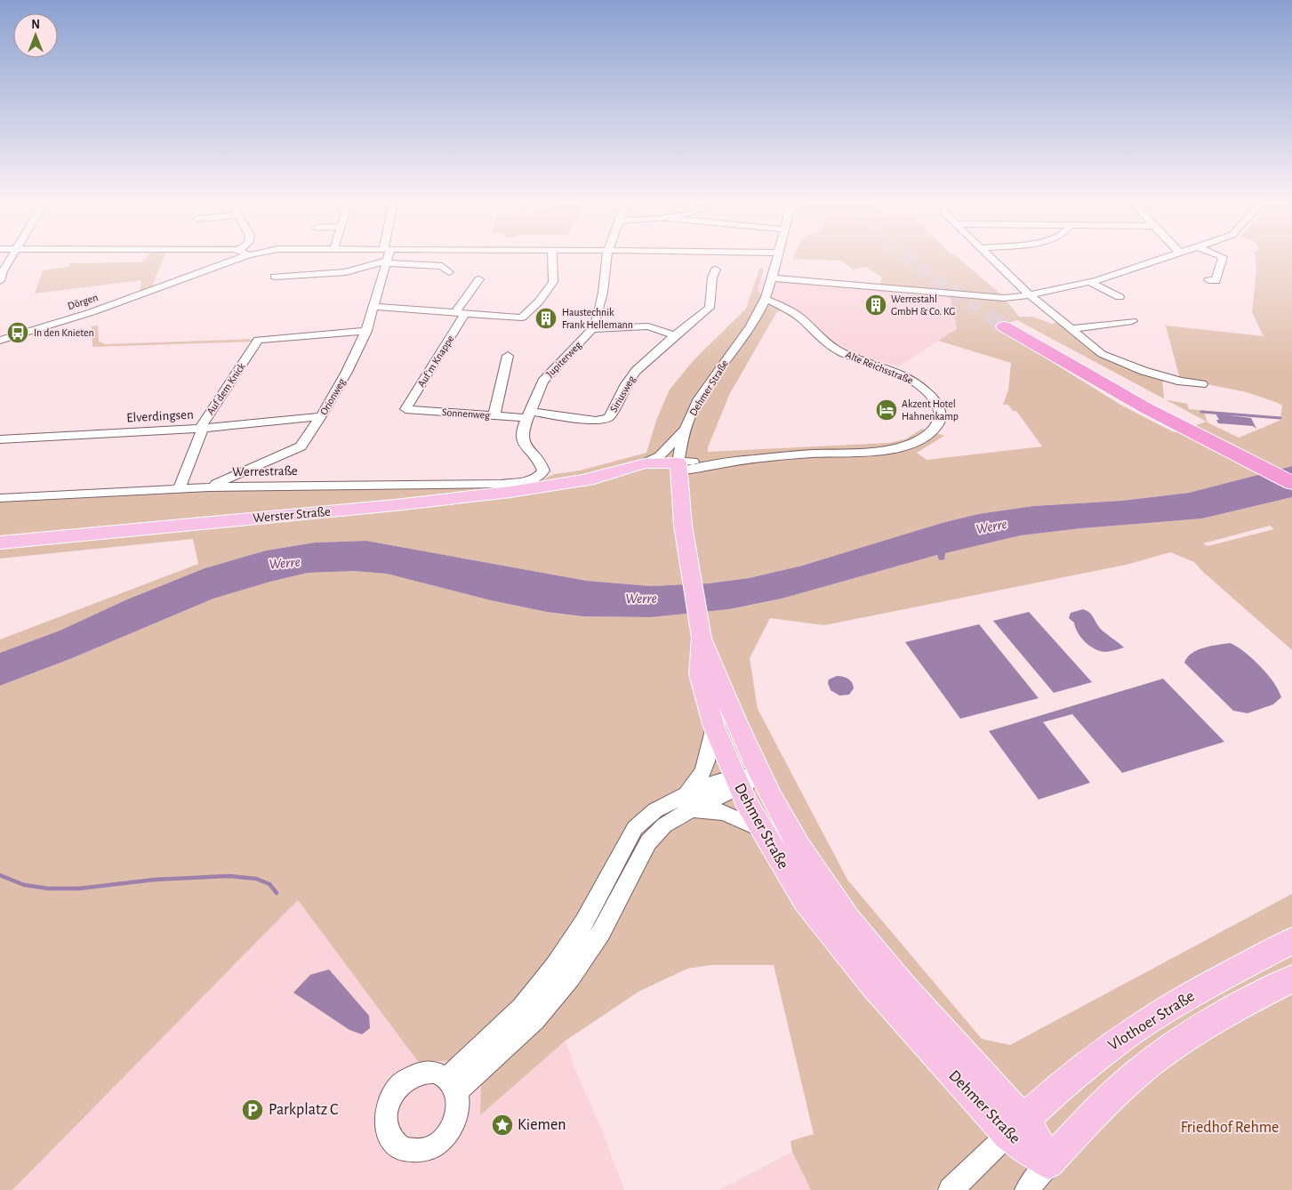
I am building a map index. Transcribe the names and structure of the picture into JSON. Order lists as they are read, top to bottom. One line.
{"streets":{"main road":["Dehmer Straße","Werster Straße","Vlothoer Straße"],"street":["Dörgen","Jupiterweg","Auf'm Knappe","Alte Reichsstraße","Auf dem Knick","Siriusweg","Orionweg","Sonnenweg","Elverdingsen","Werrestraße"]},"crossings":[["Jupiterweg","Siriusweg"],["Jupiterweg","Sonnenweg"],["Jupiterweg","Werrestraße"],["Auf'm Knappe","Sonnenweg"],["Alte Reichsstraße","Dehmer Straße"],["Alte Reichsstraße","Werster Straße"],["Dehmer Straße","Werster Straße"],["Dehmer Straße","Vlothoer Straße"],["Auf dem Knick","Orionweg"],["Auf dem Knick","Elverdingsen"],["Auf dem Knick","Werrestraße"],["Siriusweg","Sonnenweg"],["Orionweg","Elverdingsen"],["Orionweg","Werrestraße"]],"water":["Werre"],"parks":["Friedhof Rehme"],"places":{"building":["Werrestahl GmbH & Co. KG","Haustechnik Frank Hellemann"],"bus stop":["In den Knieten"],"hotel":["Akzent Hotel Hahnenkamp"],"parking":["Parkplatz C"],"place":["Kiemen"]},"north":"top"}
